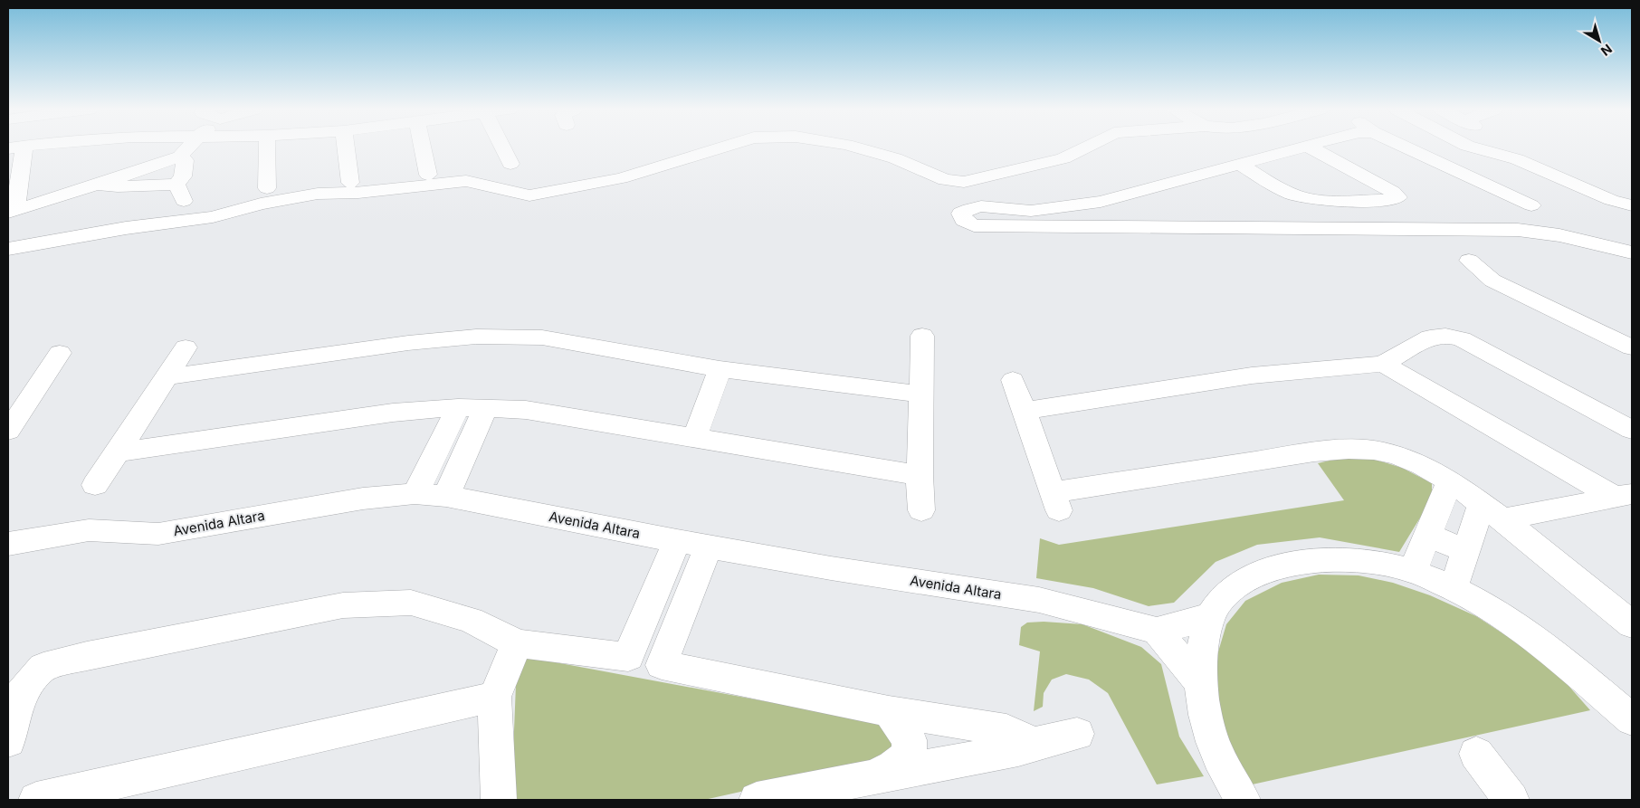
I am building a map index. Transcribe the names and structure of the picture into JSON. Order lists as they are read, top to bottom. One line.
{"streets":{"street":["Avenida Altara"]},"north":"bottom right"}
